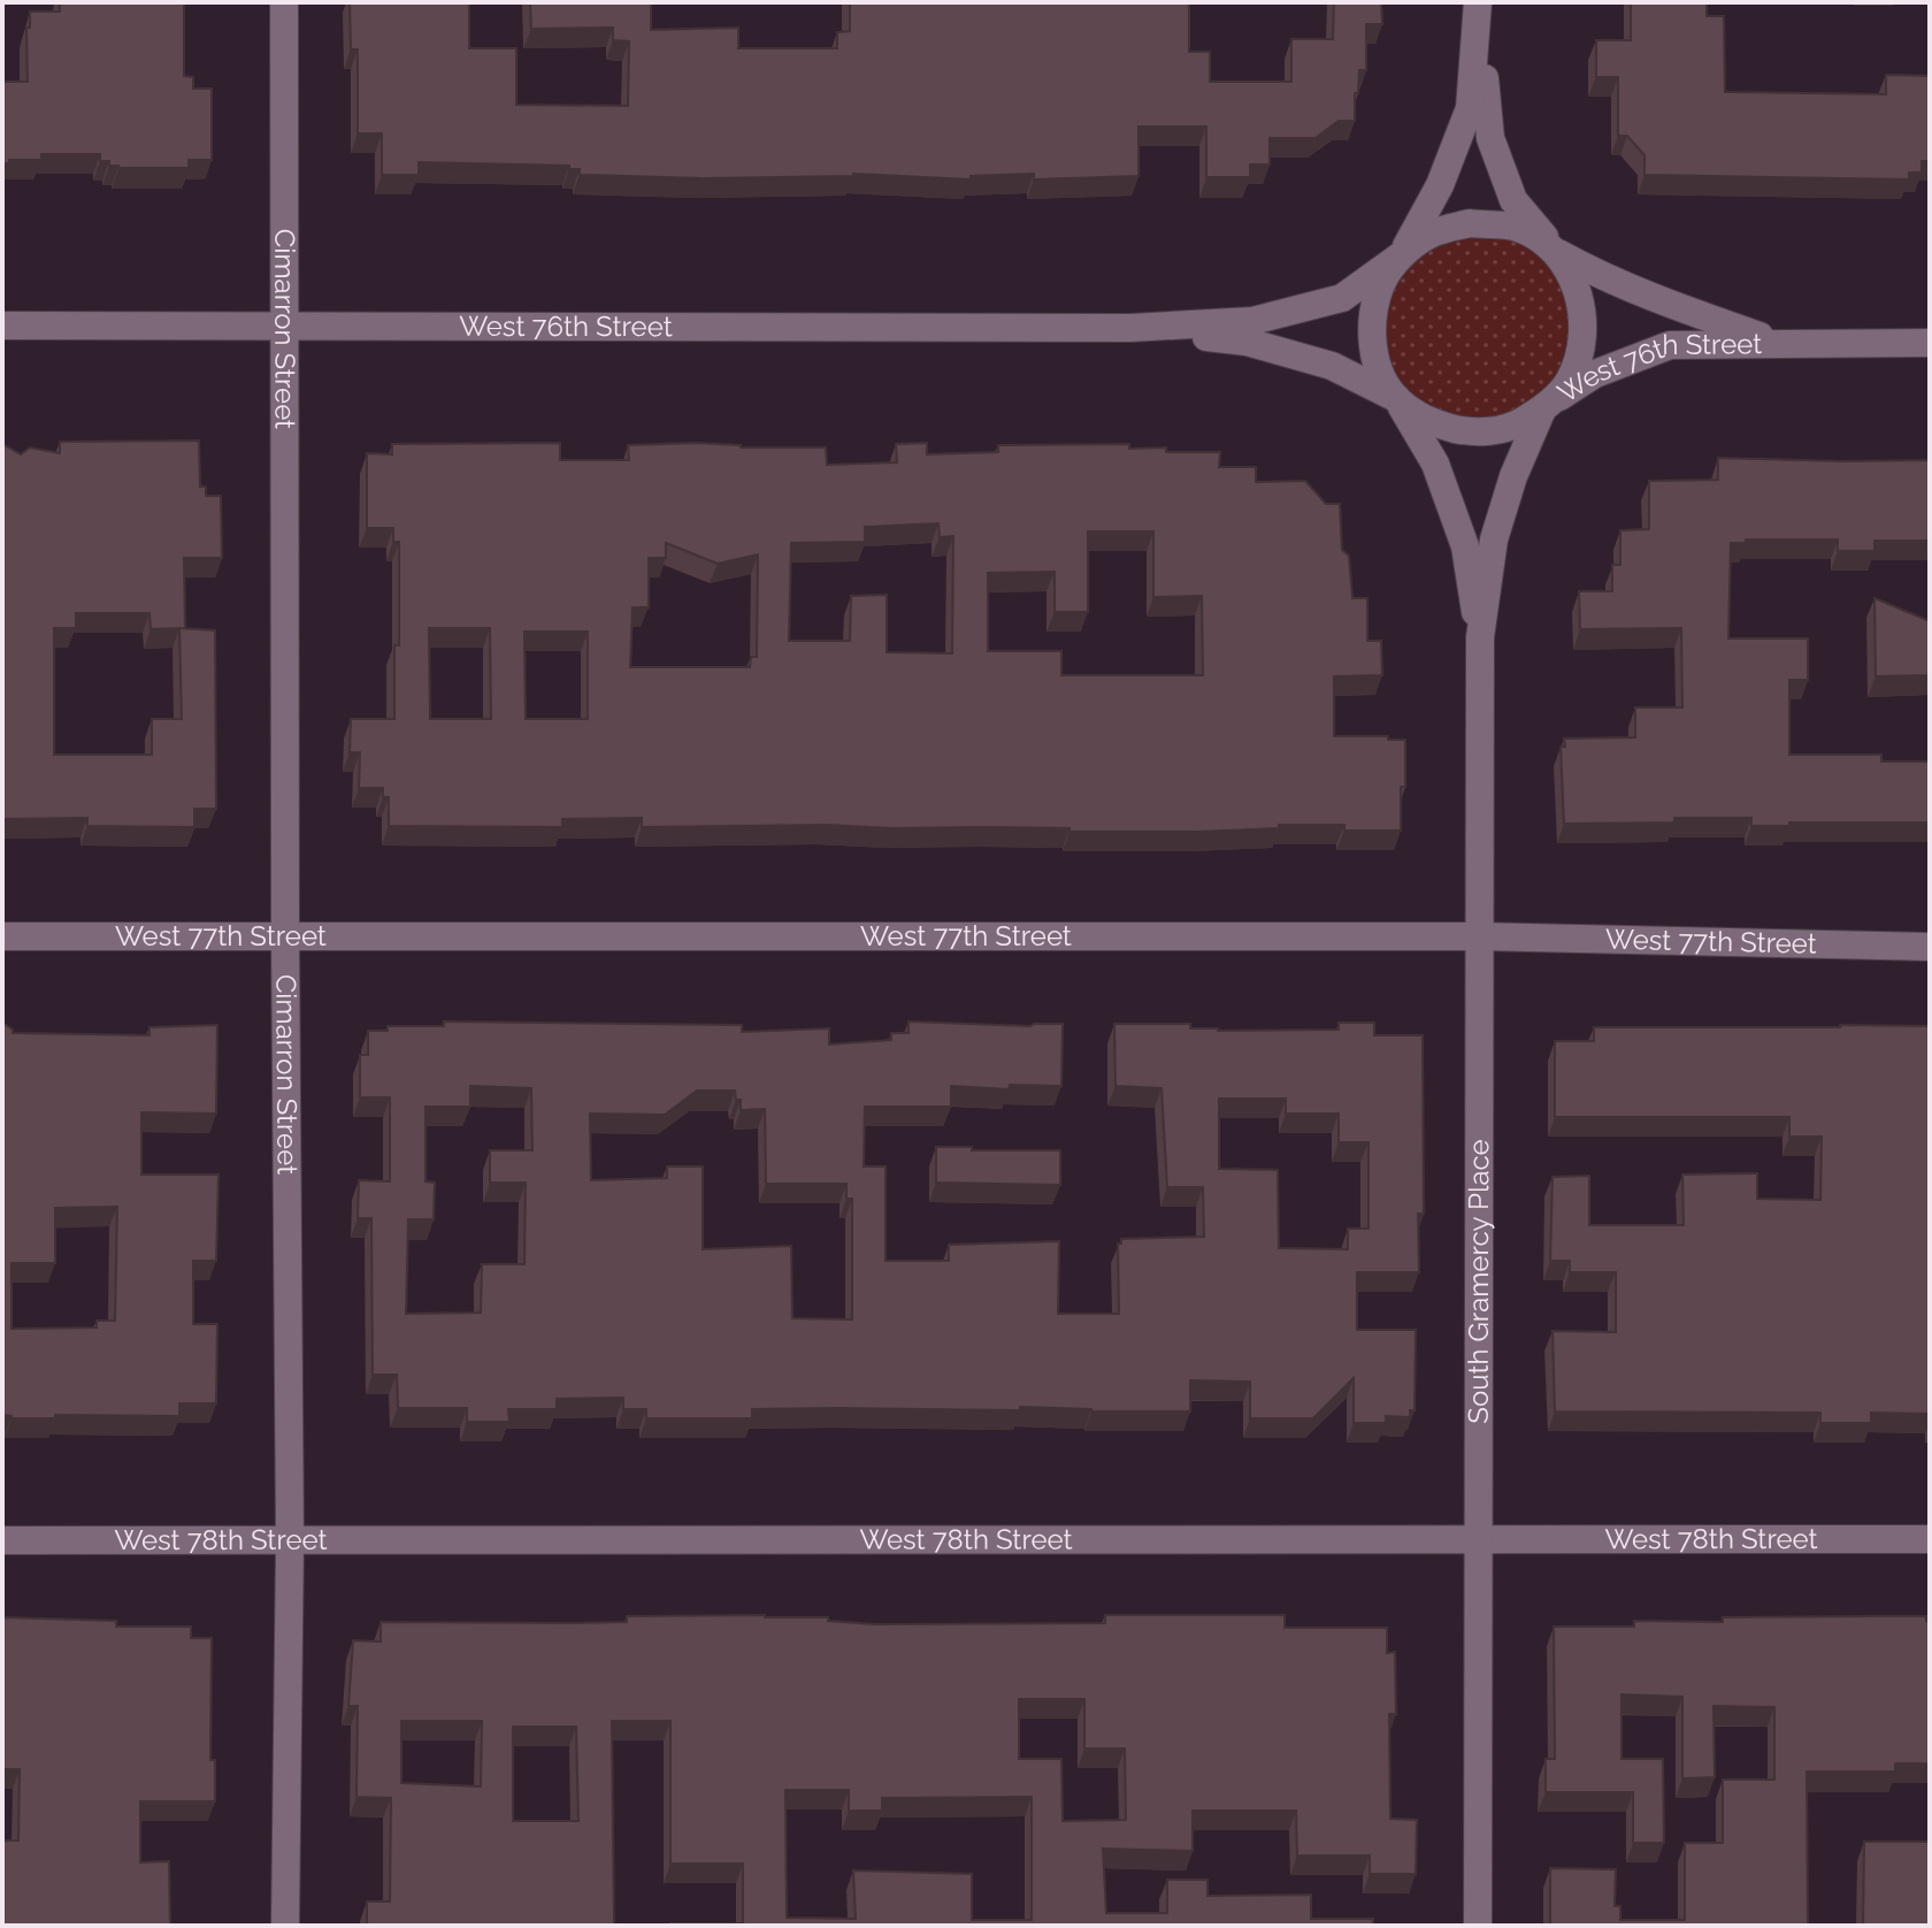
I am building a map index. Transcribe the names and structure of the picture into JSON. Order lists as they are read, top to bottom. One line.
{"streets":{"street":["West 76th Street","Cimarron Street","West 77th Street","South Gramercy Place","West 78th Street"]},"crossings":[["West 76th Street","Cimarron Street"],["West 76th Street","South Gramercy Place"],["Cimarron Street","West 77th Street"],["Cimarron Street","West 78th Street"],["West 77th Street","South Gramercy Place"],["South Gramercy Place","West 78th Street"]]}
